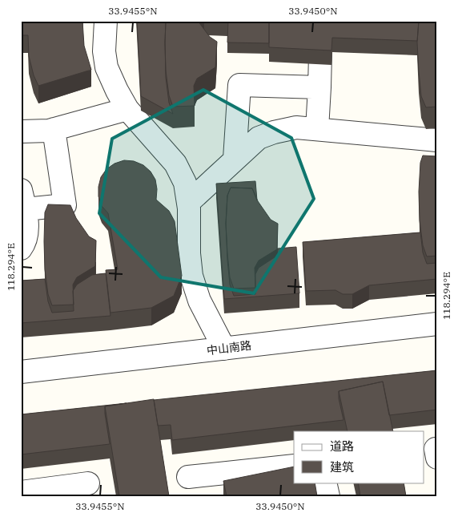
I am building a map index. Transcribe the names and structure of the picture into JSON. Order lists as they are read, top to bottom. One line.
{"streets":{"street":["中山南路"]},"legend":["道路","建筑"],"coordinates":["33.9455°N","33.9450°N","118.294°E"]}
